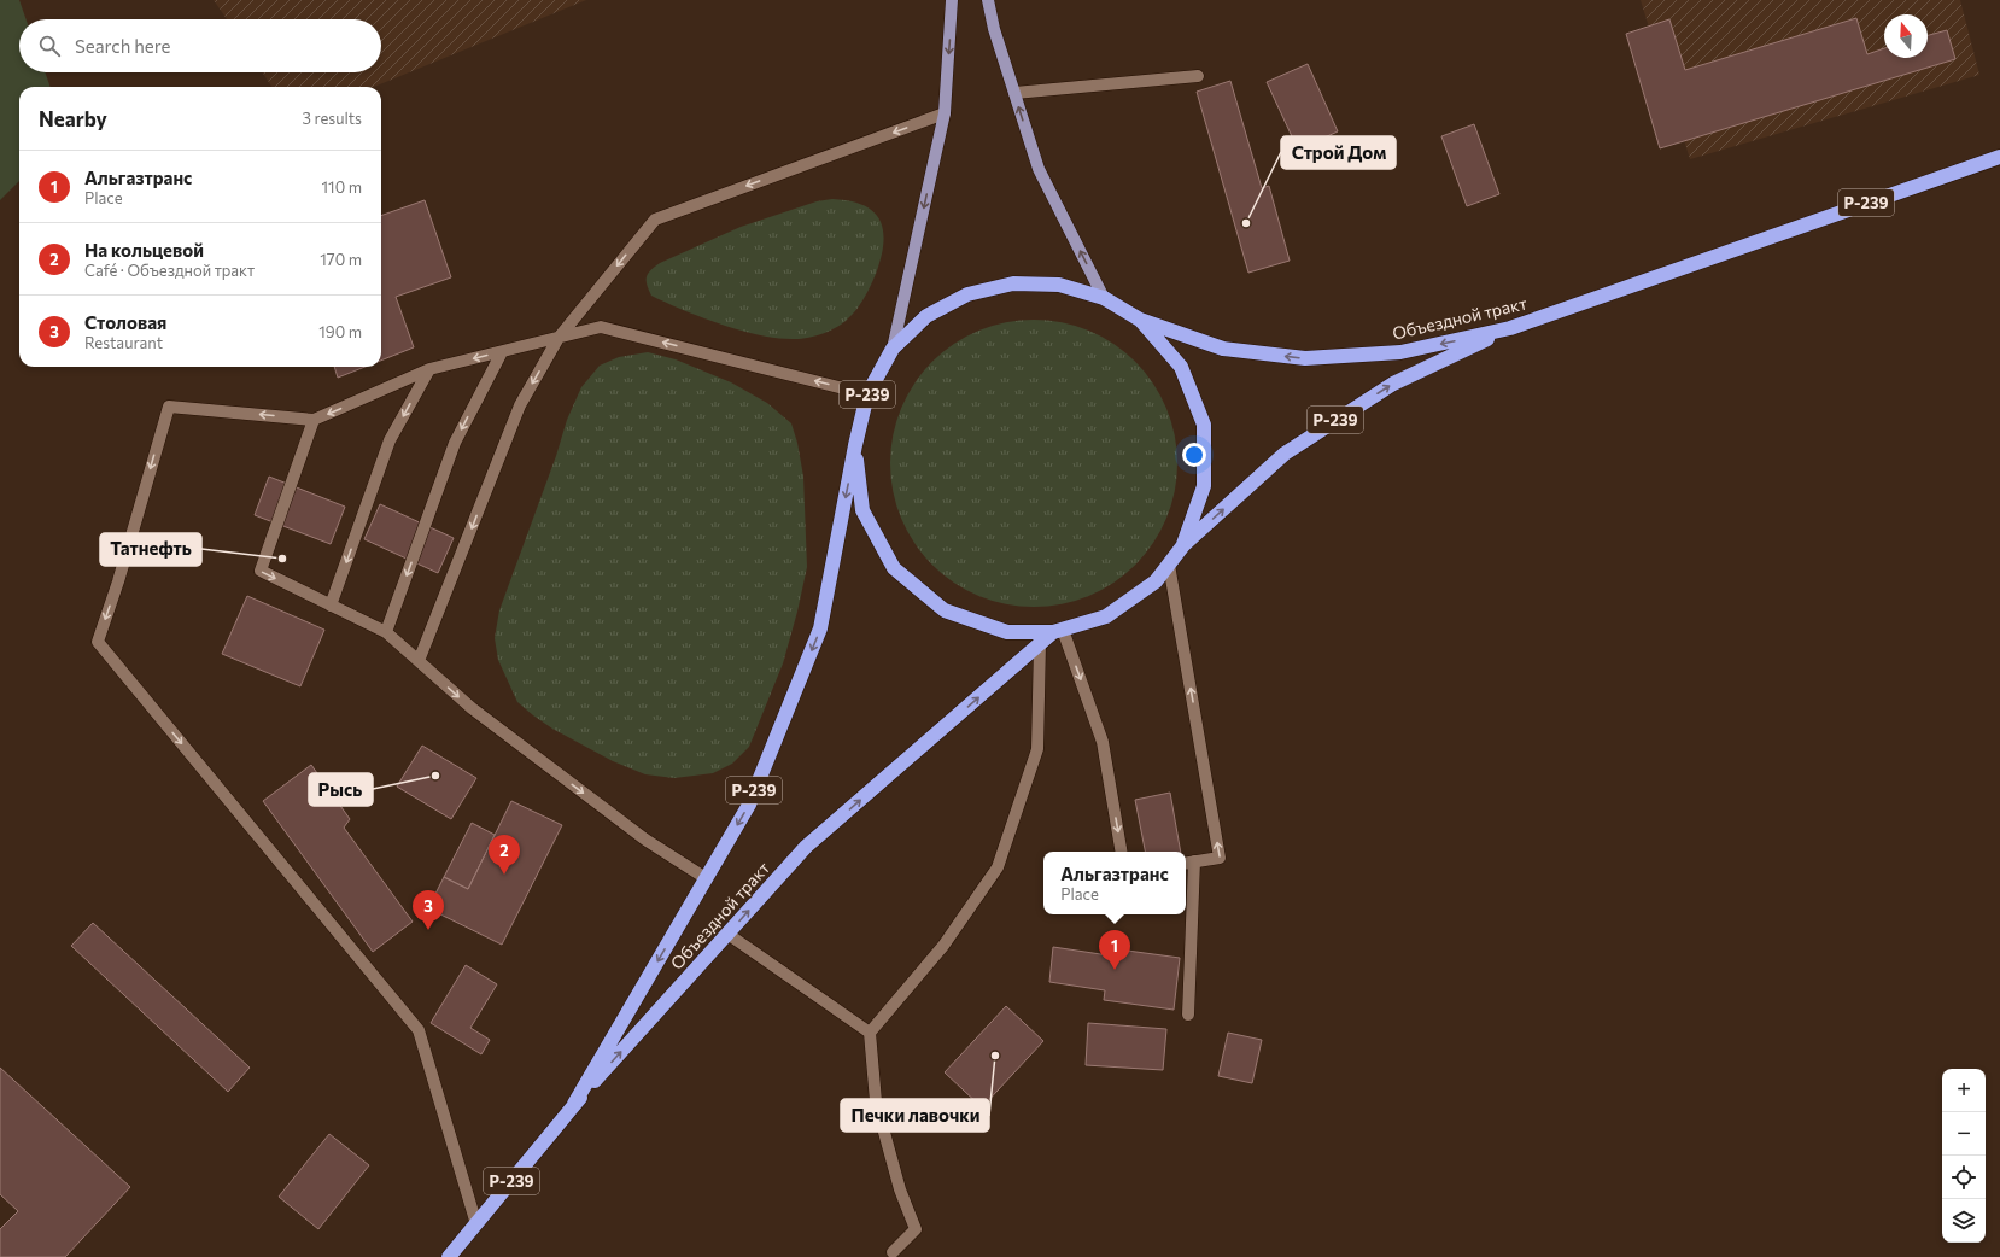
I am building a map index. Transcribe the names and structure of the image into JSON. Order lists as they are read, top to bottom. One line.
{"streets":{"highway":["Р-239","Объездной тракт"]},"crossings":[["Р-239","Объездной тракт"]],"places":["Строй Дом","Татнефть","Рысь","Печки лавочки"],"north":"top","page":{"search":"Search here","heading":["Nearby","3 results"],"list":[{"mark":"1","name":"Альгазтранс","note":"Place","value":"110 m"},{"mark":"2","name":"На кольцевой","note":"Café · Объездной тракт","value":"170 m"},{"mark":"3","name":"Столовая","note":"Restaurant","value":"190 m"}],"pins":["2","3","1"],"popup":["Альгазтранс","Place"],"map_buttons":["+","−"]}}
